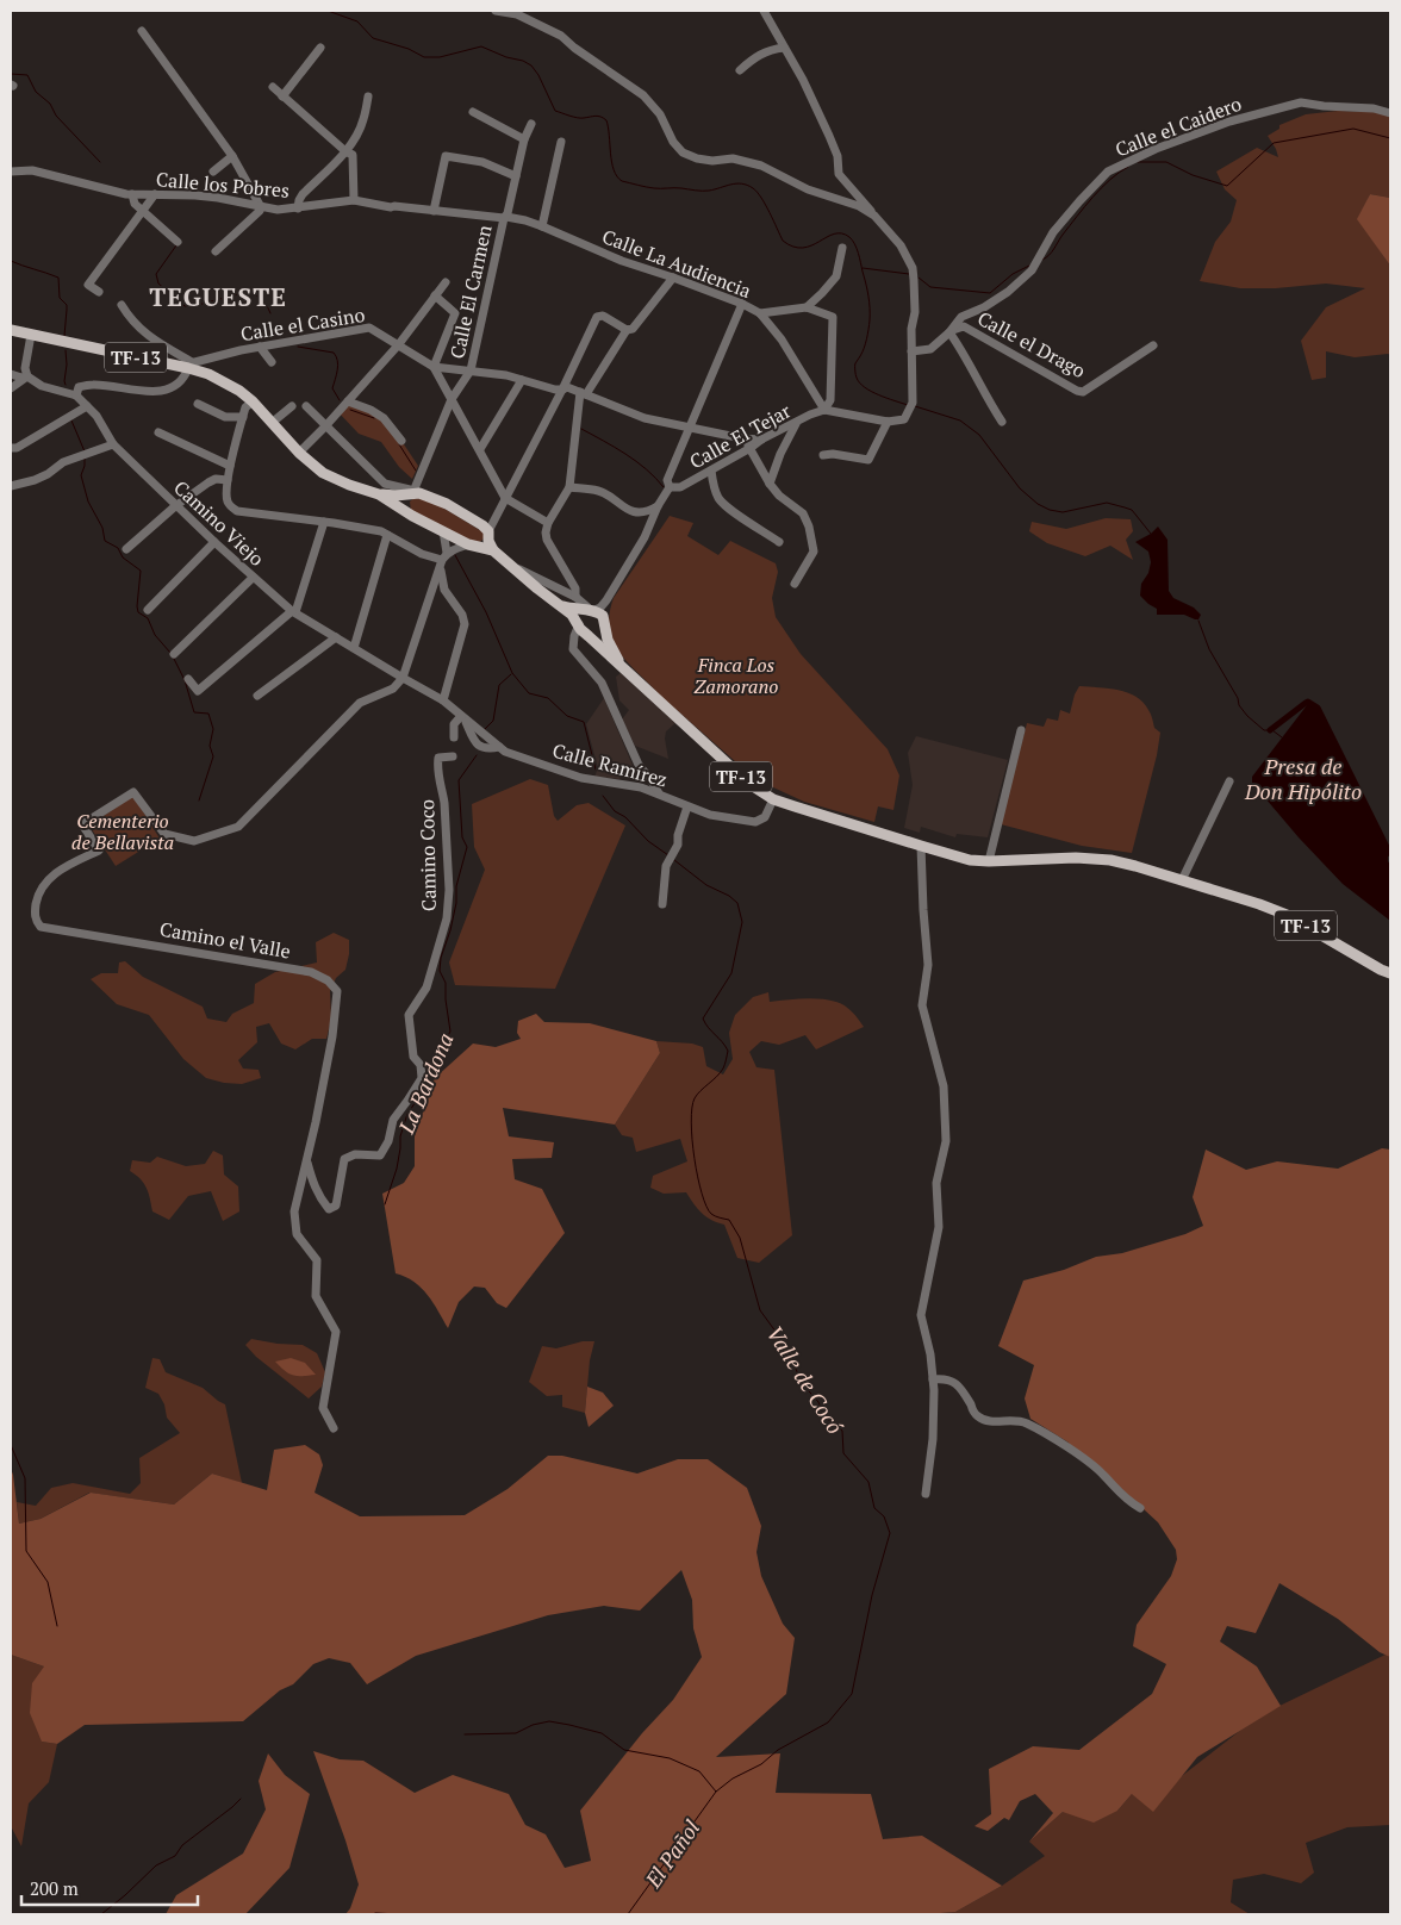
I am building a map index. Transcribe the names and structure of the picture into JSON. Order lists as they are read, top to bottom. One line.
{"streets":{"main road":["TF-13"],"street":["Calle el Caidero","Calle los Pobres","Calle La Audiencia","Calle El Carmen","Calle el Casino","Calle el Drago","Calle El Tejar","Camino Viejo","Calle Ramírez","Camino Coco","Camino el Valle"]},"crossings":[["Calle el Caidero","Calle el Drago"],["Calle los Pobres","Calle La Audiencia"],["Calle los Pobres","Calle El Carmen"],["Calle La Audiencia","Calle El Carmen"],["Calle La Audiencia","Calle El Tejar"],["Calle El Carmen","Calle el Casino"],["Calle El Carmen","TF-13"],["Calle el Casino","TF-13"],["Calle el Casino","Calle El Tejar"],["TF-13","Calle Ramírez"],["Camino Viejo","Camino el Valle"],["Camino Coco","Camino el Valle"]],"districts":["TEGUESTE"],"water":["Presa de Don Hipólito","La Bardona","Valle de Cocó","El Pañol"],"parks":["Finca Los Zamorano","Cementerio de Bellavista"],"scale_bar":"200 m"}
